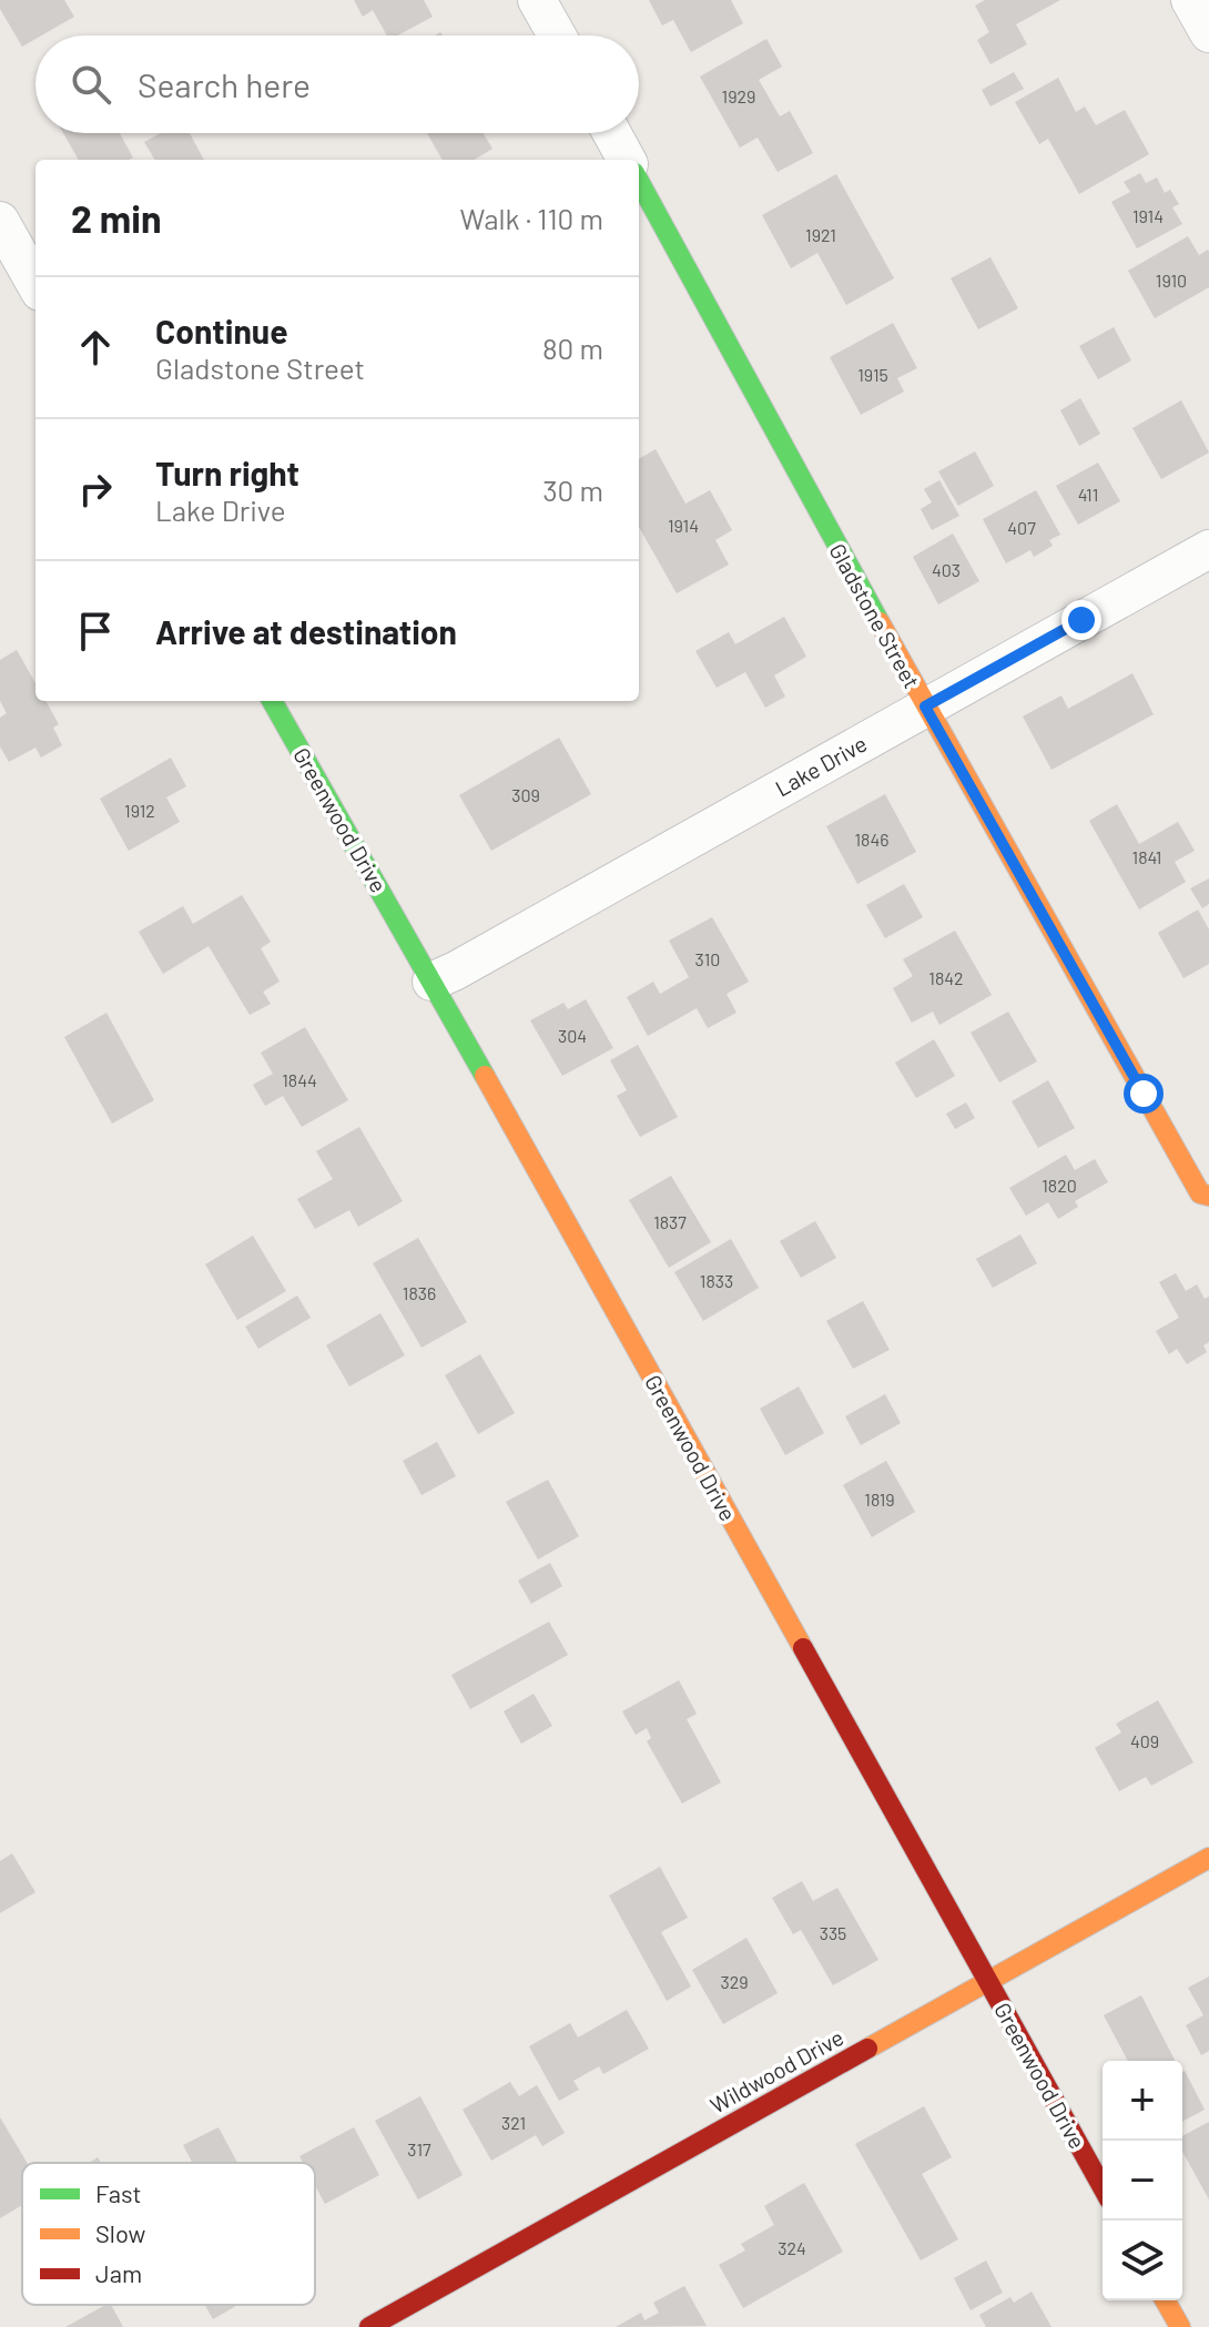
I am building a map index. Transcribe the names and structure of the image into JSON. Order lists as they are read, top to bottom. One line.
{"streets":{"street":["Gladstone Street","Lake Drive","Greenwood Drive","Wildwood Drive"]},"crossings":[["Gladstone Street","Lake Drive"],["Lake Drive","Greenwood Drive"],["Greenwood Drive","Wildwood Drive"]],"house_numbers":["1929","1914","1921","1910","1915","411","1914","407","403","309","1912","1846","1841","310","1842","304","1844","1820","1837","1833","1836","1819","409","335","329","321","317","324"],"legend":["Fast","Slow","Jam"],"page":{"search":"Search here","heading":["2 min","Walk · 110 m"],"list":[["Continue","Gladstone Street","80 m"],["Turn right","Lake Drive","30 m"],"Arrive at destination"],"map_buttons":["+","−"]}}
